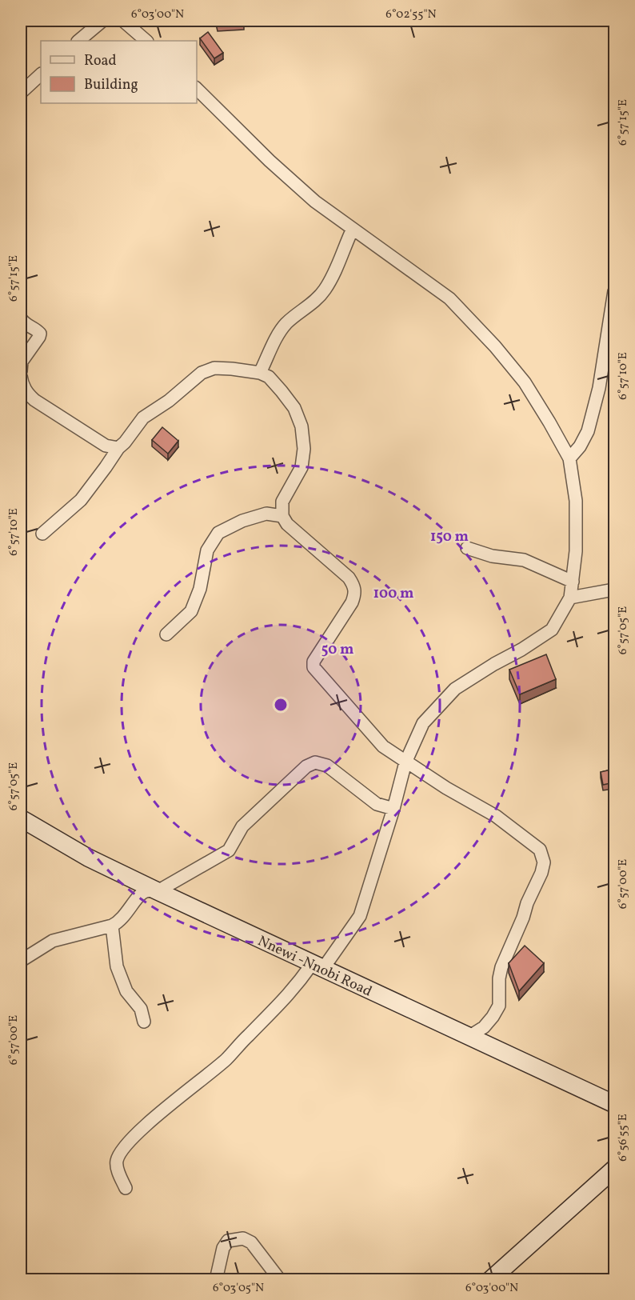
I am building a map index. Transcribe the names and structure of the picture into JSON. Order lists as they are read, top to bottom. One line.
{"streets":{"main road":["Nnewi -Nnobi Road"]},"legend":["Road","Building"],"coordinates":["6°03'00\"N","6°02'55\"N","6°57'15\"E","6°57'10\"E","6°57'05\"E","6°57'00\"E","6°56'55\"E","6°03'05\"N"],"rings":["150 m","100 m","50 m"]}
